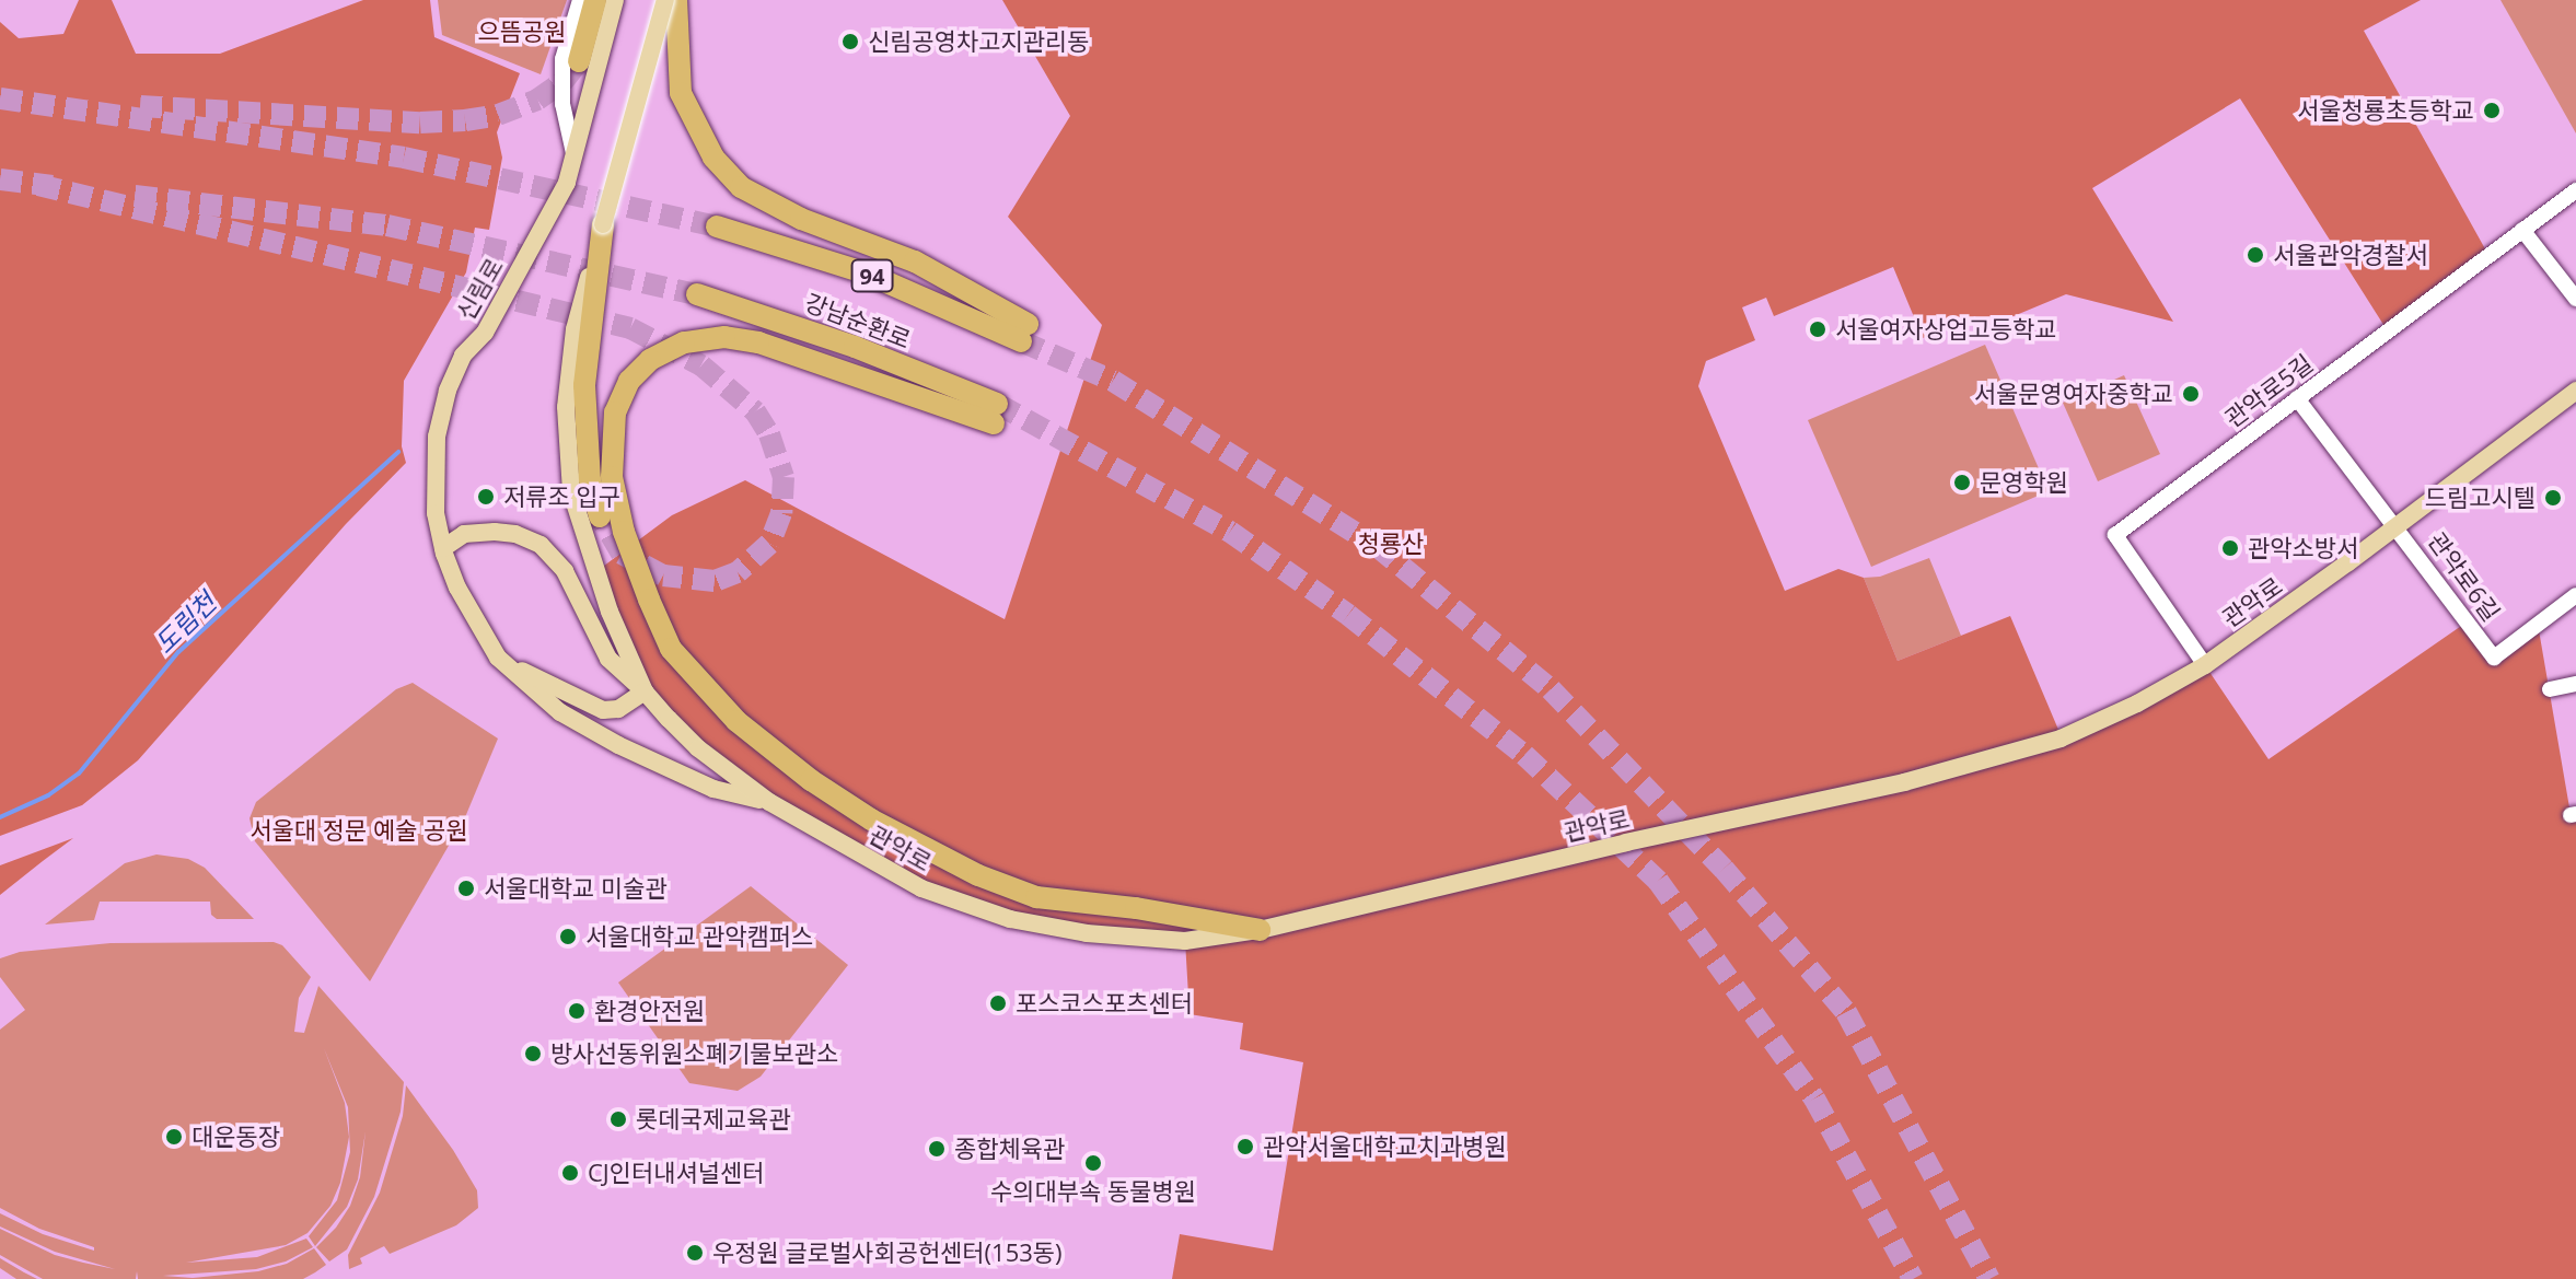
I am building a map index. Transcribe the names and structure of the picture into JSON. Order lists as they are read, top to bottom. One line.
{"streets":{"highway":["94","강남순환로"],"main road":["신림로","관악로"],"street":["관악로5길","관악로6길"]},"crossings":[["신림로","관악로"],["강남순환로","관악로"],["관악로5길","관악로"],["관악로6길","관악로"]],"water":["도림천"],"parks":["으뜸공원","청룡산","서울대 정문 예술 공원"],"places":["신림공영차고지관리동","서울청룡초등학교","서울관악경찰서","서울여자상업고등학교","서울문영여자중학교","문영학원","저류조 입구","드림고시텔","관악소방서","서울대학교 미술관","서울대학교 관악캠퍼스","포스코스포츠센터","환경안전원","방사선동위원소폐기물보관소","롯데국제교육관","대운동장","관악서울대학교치과병원","종합체육관","수의대부속 동물병원","CJ인터내셔널센터","우정원 글로벌사회공헌센터(153동)"]}
